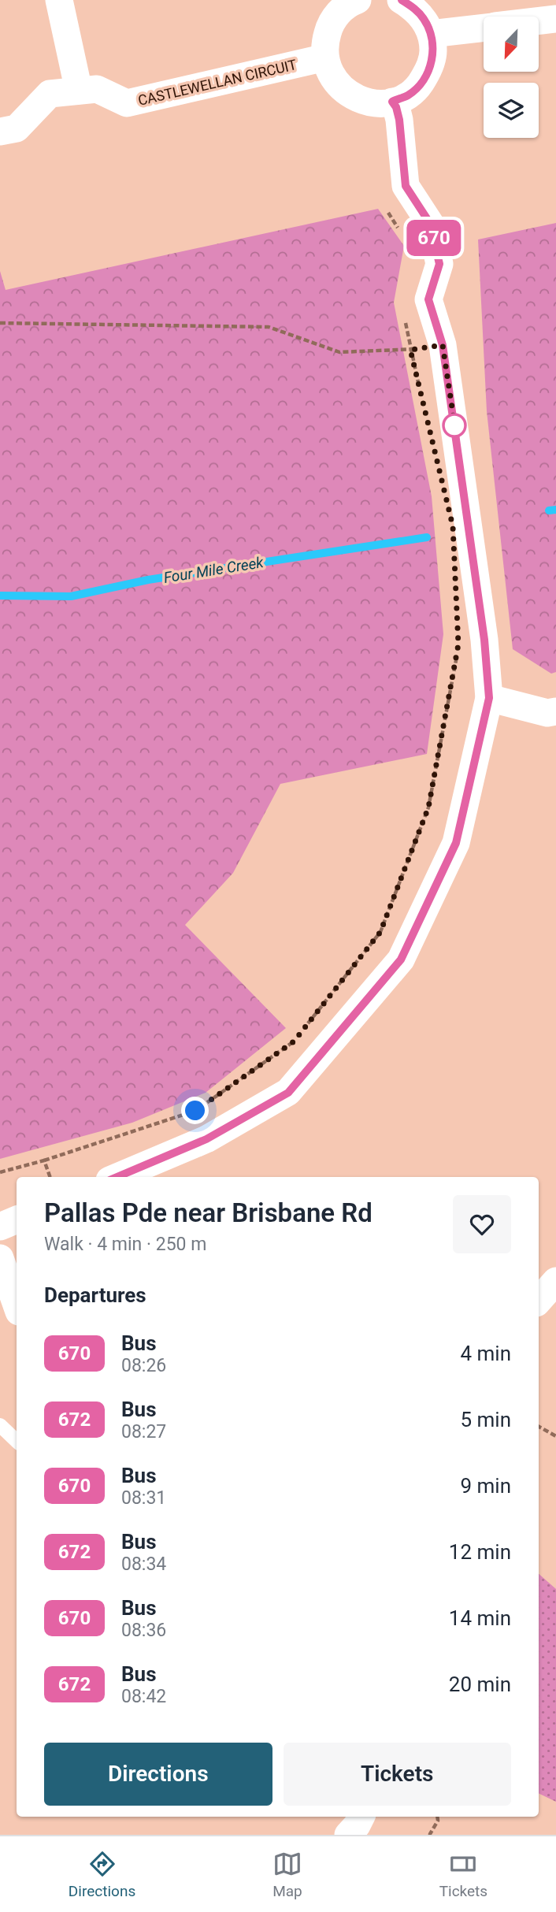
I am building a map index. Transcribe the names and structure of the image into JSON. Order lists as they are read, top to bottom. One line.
{"streets":{"street":["CASTLEWELLAN CIRCUIT"]},"water":["Four Mile Creek"],"lines":["bus line 670"],"north":"bottom left","page":{"on_map":"670","heading":[["Pallas Pde near Brisbane Rd","Walk · 4 min · 250 m"],"Departures"],"list":[{"mark":"670","name":"Bus","note":"08:26","value":"4 min"},{"mark":"672","name":"Bus","note":"08:27","value":"5 min"},{"mark":"670","name":"Bus","note":"08:31","value":"9 min"},{"mark":"672","name":"Bus","note":"08:34","value":"12 min"},{"mark":"670","name":"Bus","note":"08:36","value":"14 min"},{"mark":"672","name":"Bus","note":"08:42","value":"20 min"}],"buttons":["Directions","Tickets"],"tabs":["Directions","Map","Tickets"]}}
